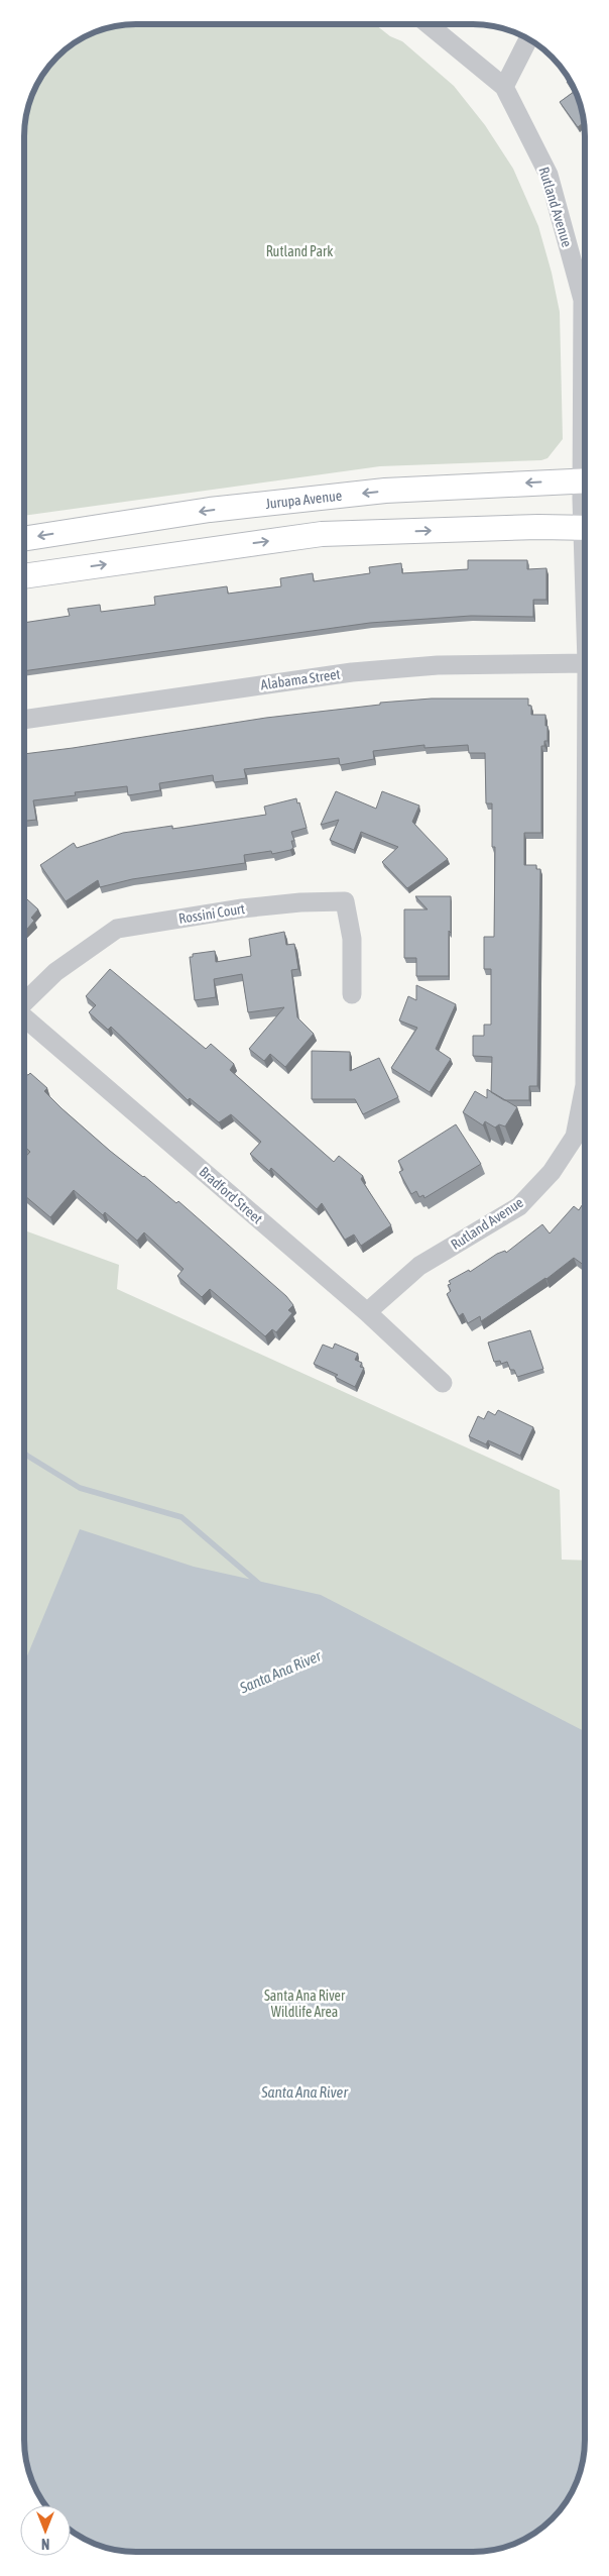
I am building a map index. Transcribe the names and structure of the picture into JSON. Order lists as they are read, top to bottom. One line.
{"streets":{"main road":["Jurupa Avenue"],"street":["Rutland Avenue","Alabama Street","Rossini Court","Bradford Street"]},"crossings":[["Rutland Avenue","Bradford Street"]],"water":["Santa Ana River"],"parks":["Rutland Park","Santa Ana River Wildlife Area"],"north":"bottom"}
